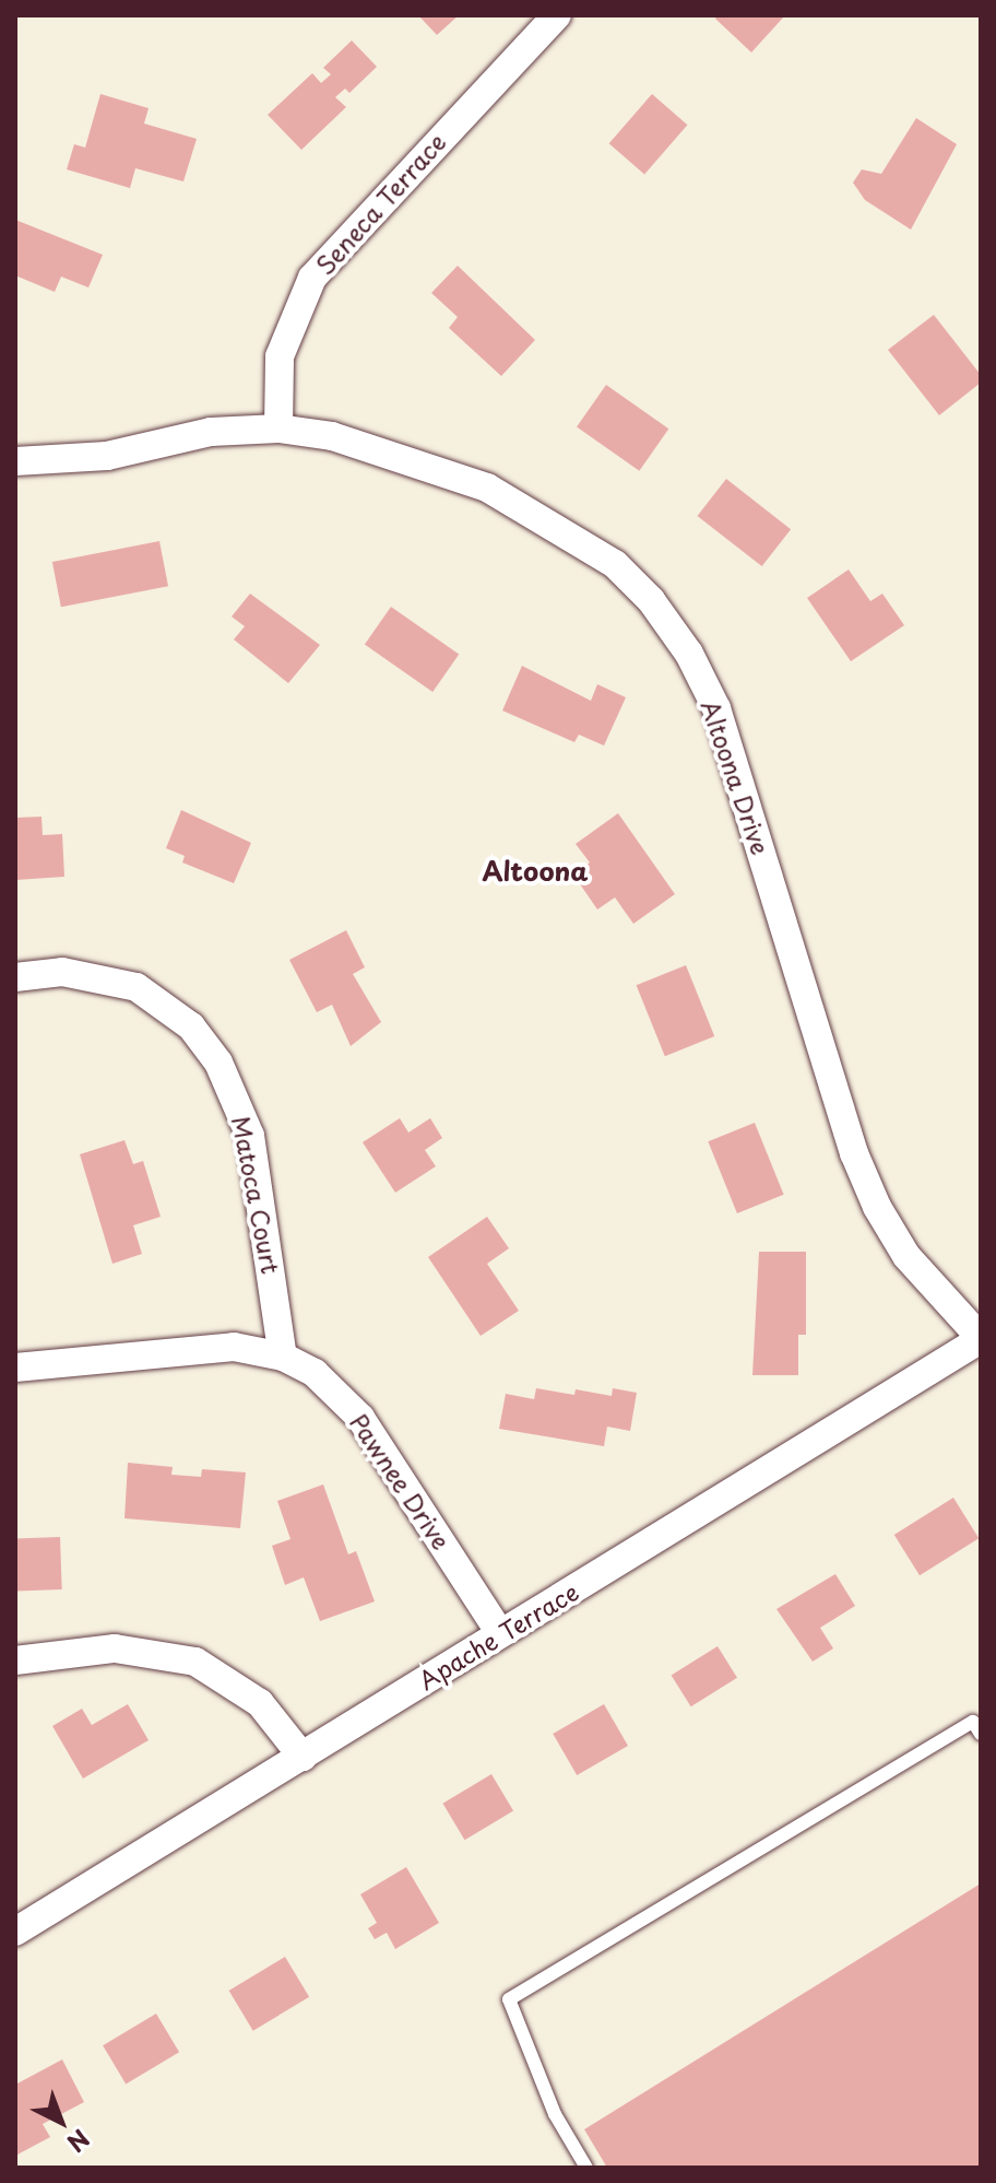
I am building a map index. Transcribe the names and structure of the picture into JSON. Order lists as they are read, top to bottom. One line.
{"streets":{"street":["Seneca Terrace","Altoona Drive","Matoca Court","Pawnee Drive","Apache Terrace"]},"crossings":[["Seneca Terrace","Altoona Drive"],["Altoona Drive","Apache Terrace"],["Matoca Court","Pawnee Drive"],["Pawnee Drive","Apache Terrace"]],"districts":["Altoona"],"north":"bottom right"}
